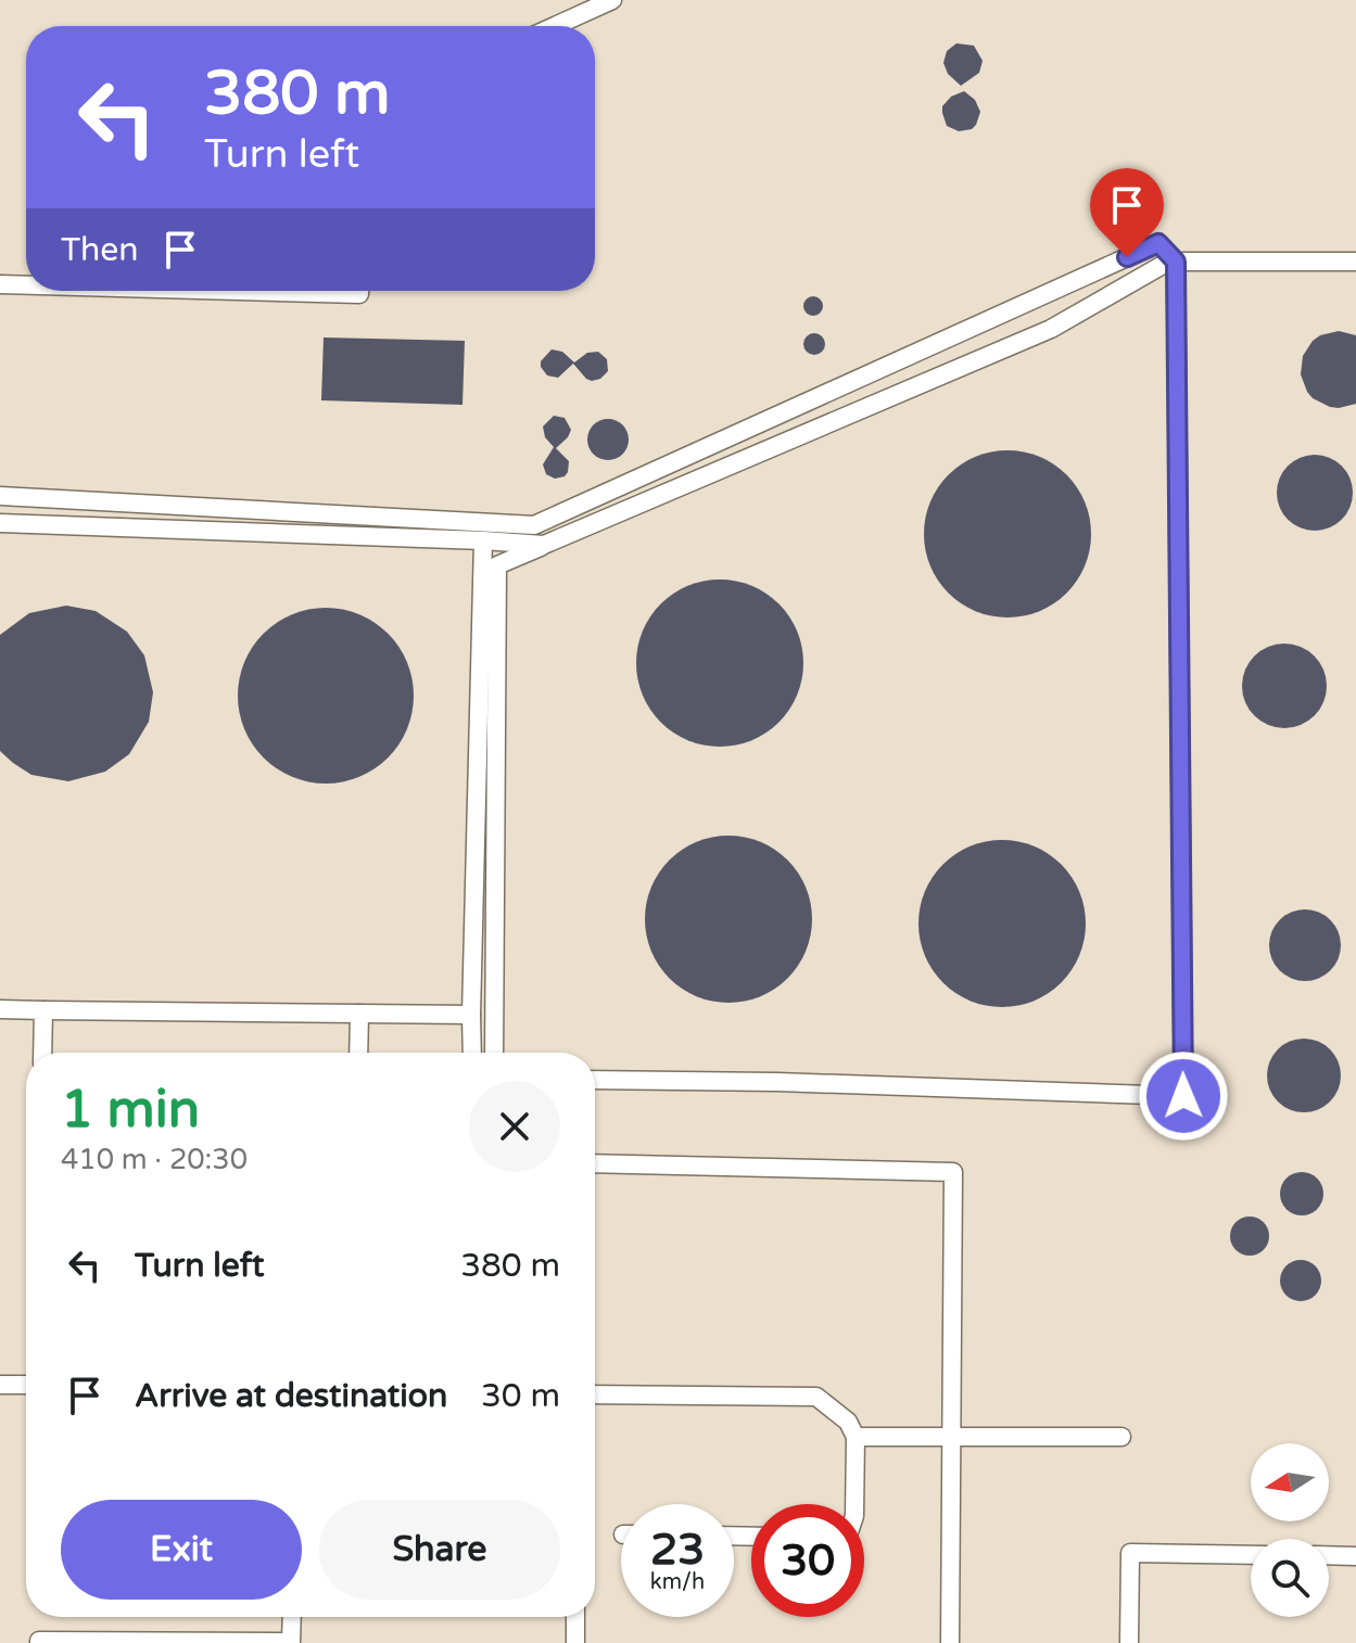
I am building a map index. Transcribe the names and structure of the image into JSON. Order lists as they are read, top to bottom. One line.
{"north":"left","page":{"turn":["380 m","Turn left"],"then":"Then","heading":["1 min","410 m · 20:30"],"list":[{"name":"Turn left","value":"380 m"},{"name":"Arrive at destination","value":"30 m"}],"buttons":["Exit","Share"],"speed":"23 km/h","limit":"30"}}
